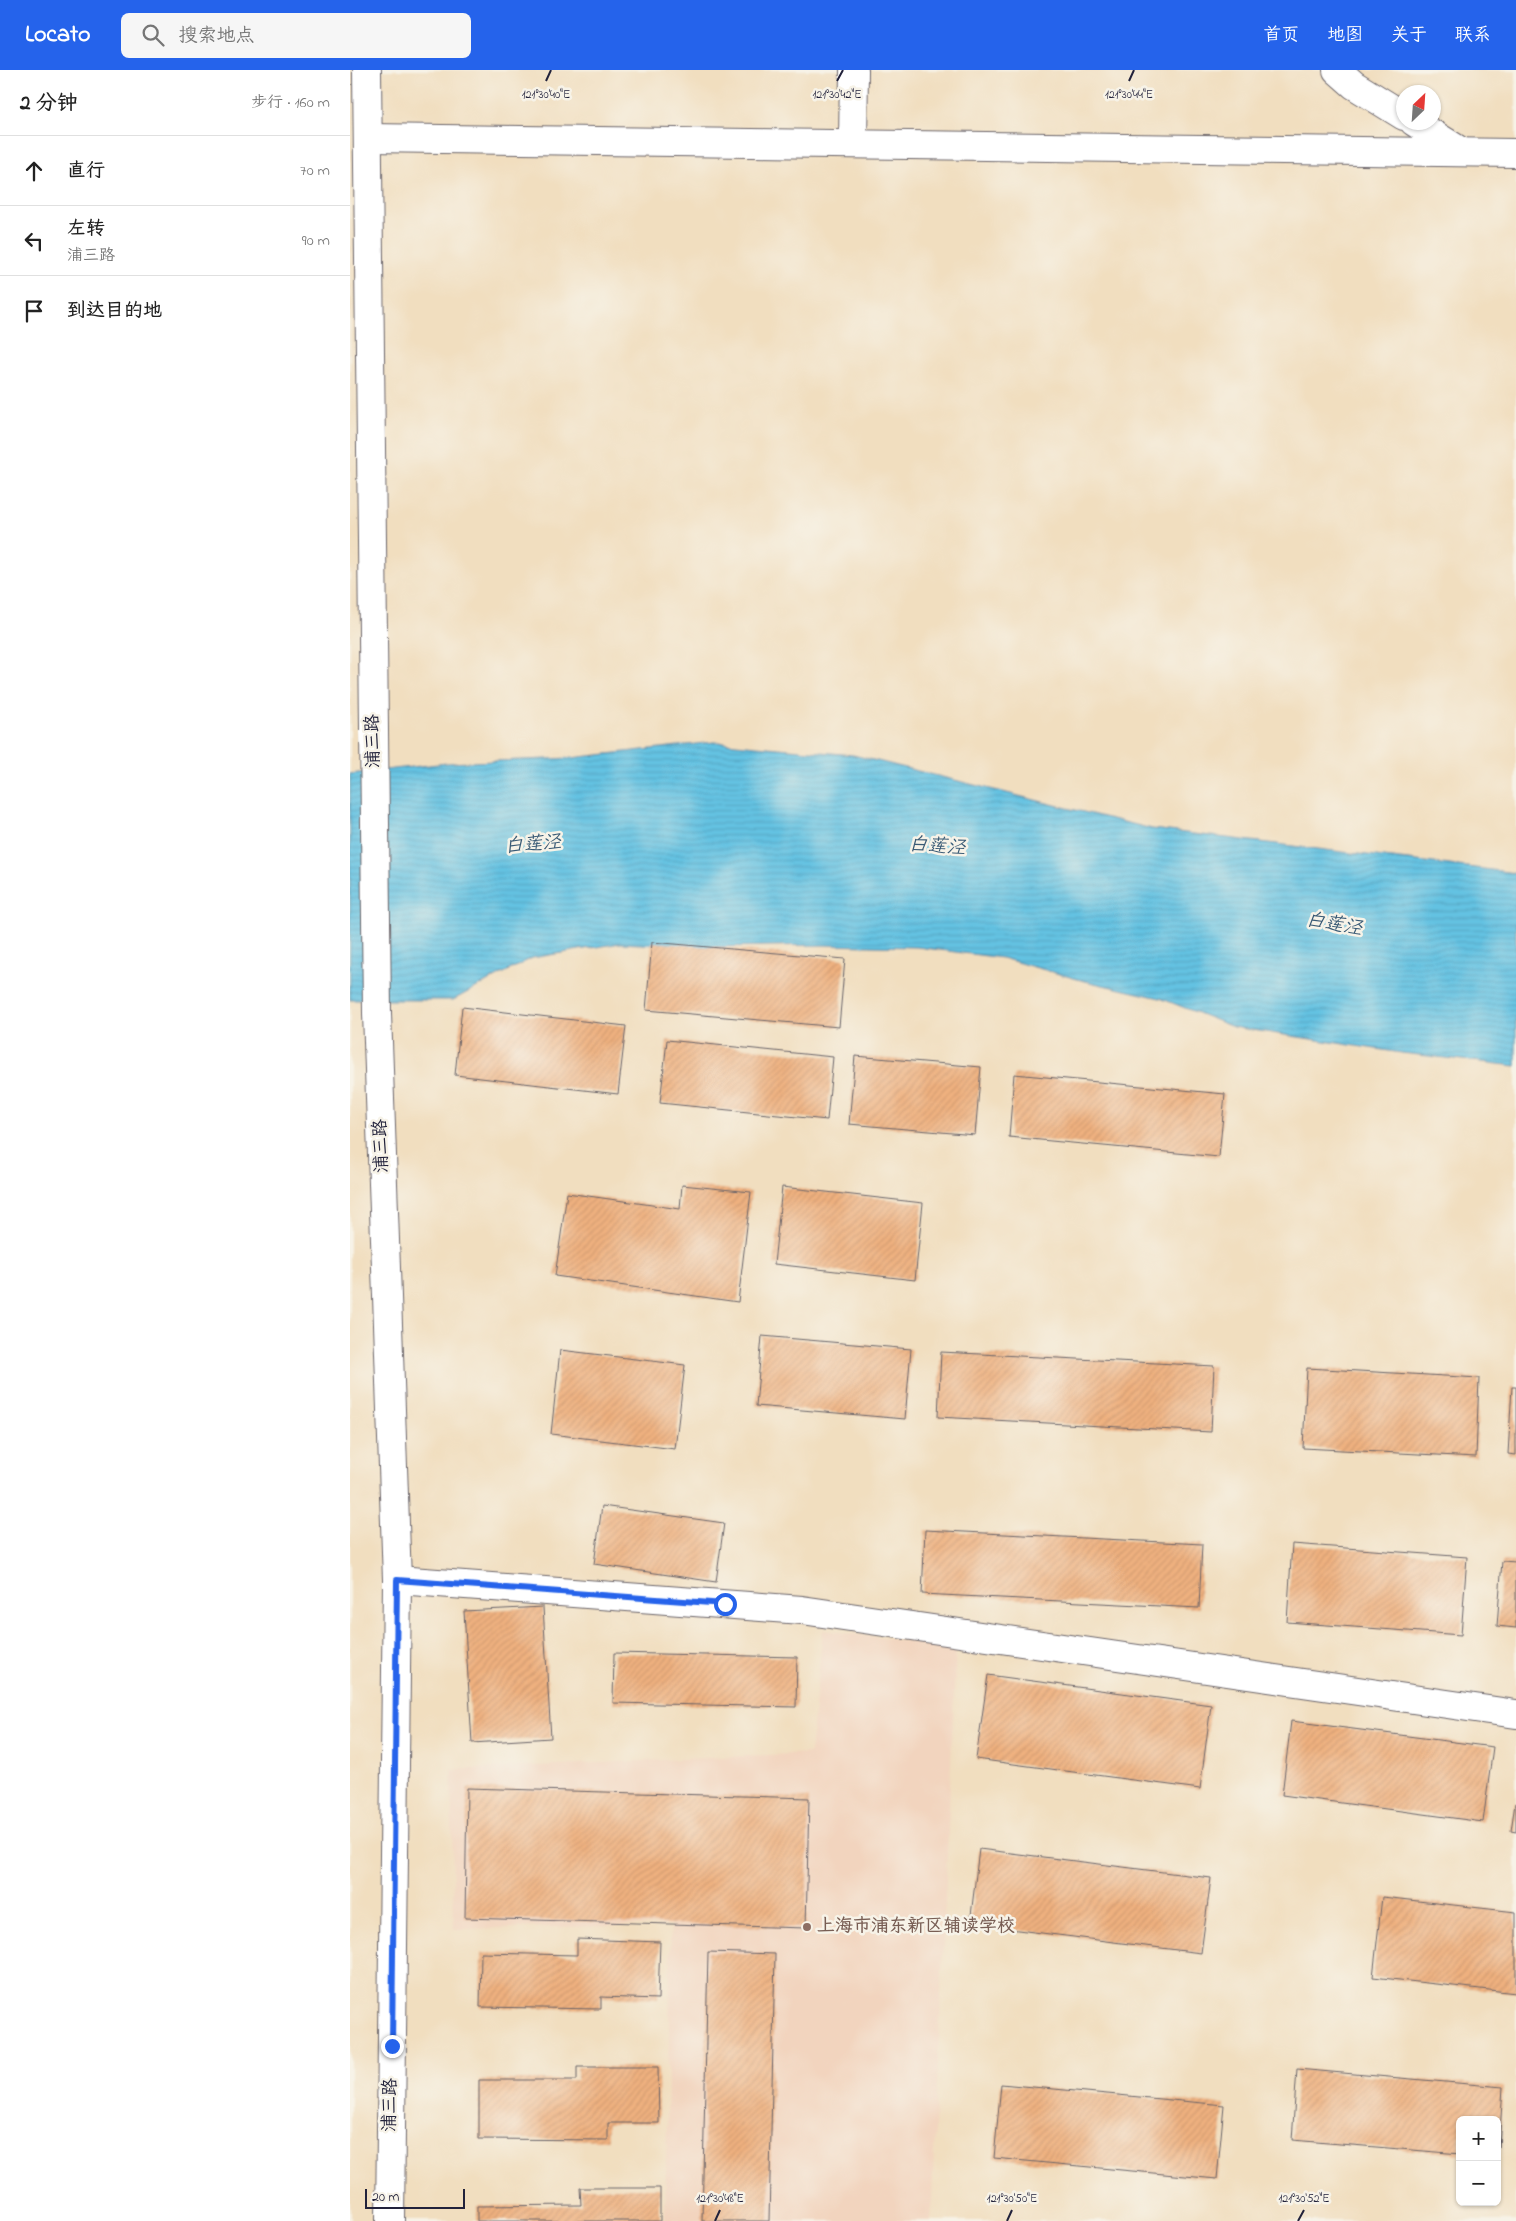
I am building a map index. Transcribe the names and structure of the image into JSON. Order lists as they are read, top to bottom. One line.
{"streets":{"street":["浦三路"]},"water":["白莲泾"],"places":["上海市浦东新区辅读学校"],"scale_bar":"20 m","north":"top right","page":{"header":"Locato","search":"搜索地点","nav":["首页","地图","关于","联系"],"heading":["2 分钟","步行 · 160 m"],"list":[["直行","70 m"],["左转","浦三路","90 m"],"到达目的地"],"map_buttons":["+","−"],"scale":"20 m"},"coordinates":["121°30'40\"E","121°30'42\"E","121°30'44\"E","121°30'48\"E","121°30'50\"E","121°30'52\"E"]}
